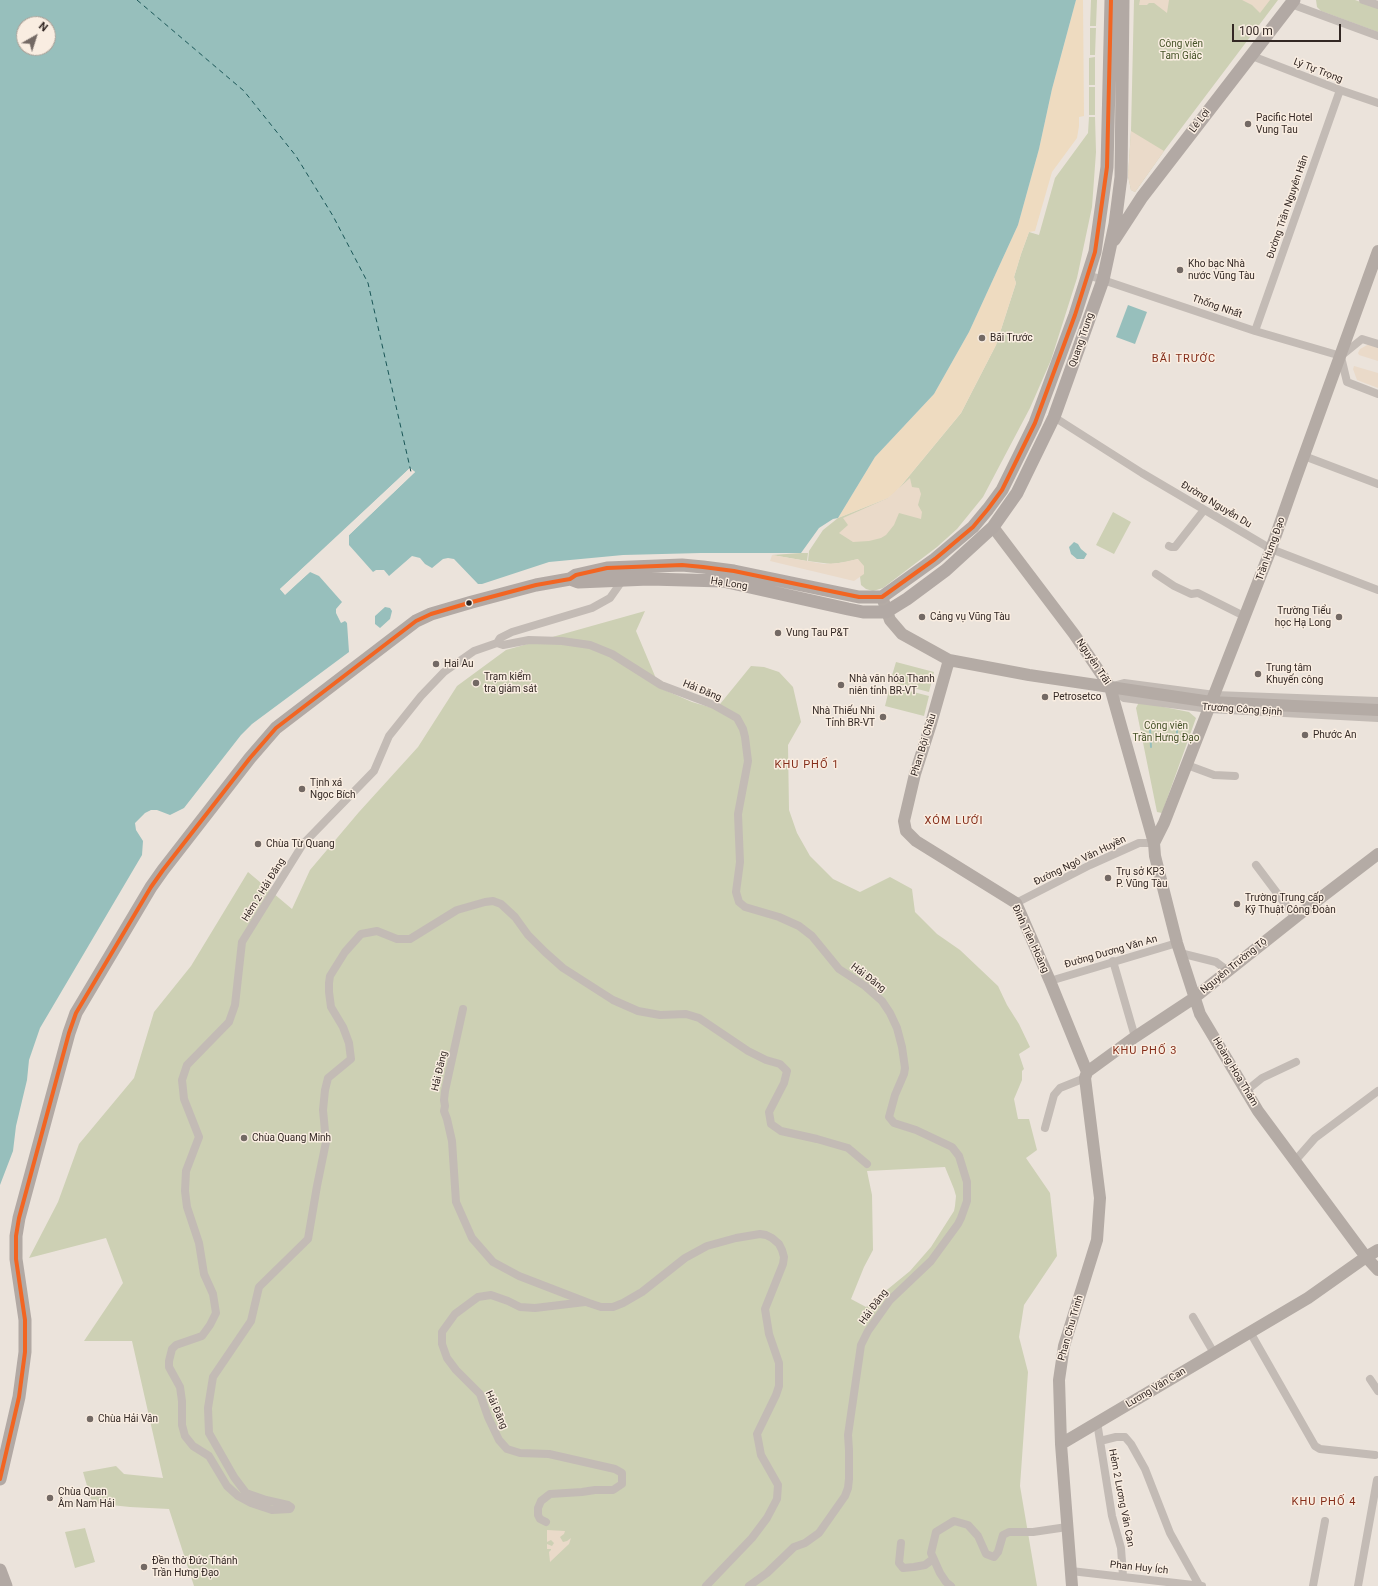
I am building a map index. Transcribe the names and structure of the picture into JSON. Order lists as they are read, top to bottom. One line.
{"streets":{"main road":["Lê Lợi","Quang Trung","Trần Hưng Đạo","Hạ Long","Nguyễn Trãi","Trương Công Định","Phan Bội Châu","Đinh Tiên Hoàng","Nguyễn Trường Tộ","Hoàng Hoa Thám","Phan Chu Trinh","Lương Văn Can"],"street":["Lý Tự Trọng","Đường Trần Nguyên Hãn","Thống Nhất","Đường Nguyễn Du","Hải Đăng","Đường Ngô Văn Huyền","Hẻm 2 Hải Đăng","Đường Dương Văn An","Hẻm 2 Lương Văn Can","Phan Huy Ích"]},"crossings":[["Lý Tự Trọng","Lê Lợi"],["Lý Tự Trọng","Đường Trần Nguyên Hãn"],["Lê Lợi","Quang Trung"],["Đường Trần Nguyên Hãn","Thống Nhất"],["Thống Nhất","Quang Trung"],["Thống Nhất","Trần Hưng Đạo"],["Quang Trung","Đường Nguyễn Du"],["Quang Trung","Hạ Long"],["Quang Trung","Nguyễn Trãi"],["Quang Trung","Trương Công Định"],["Đường Nguyễn Du","Trần Hưng Đạo"],["Trần Hưng Đạo","Nguyễn Trãi"],["Trần Hưng Đạo","Trương Công Định"],["Trần Hưng Đạo","Đường Ngô Văn Huyền"],["Trần Hưng Đạo","Hoàng Hoa Thám"],["Hạ Long","Trương Công Định"],["Nguyễn Trãi","Trương Công Định"],["Nguyễn Trãi","Đường Ngô Văn Huyền"],["Nguyễn Trãi","Hoàng Hoa Thám"],["Hải Đăng","Hẻm 2 Hải Đăng"],["Trương Công Định","Phan Bội Châu"],["Phan Bội Châu","Đinh Tiên Hoàng"],["Đường Ngô Văn Huyền","Đinh Tiên Hoàng"],["Đường Ngô Văn Huyền","Hoàng Hoa Thám"],["Đinh Tiên Hoàng","Đường Dương Văn An"],["Đinh Tiên Hoàng","Nguyễn Trường Tộ"],["Đinh Tiên Hoàng","Phan Chu Trinh"],["Đường Dương Văn An","Hoàng Hoa Thám"],["Nguyễn Trường Tộ","Hoàng Hoa Thám"],["Nguyễn Trường Tộ","Phan Chu Trinh"],["Hoàng Hoa Thám","Lương Văn Can"],["Phan Chu Trinh","Lương Văn Can"],["Phan Chu Trinh","Phan Huy Ích"],["Lương Văn Can","Hẻm 2 Lương Văn Can"],["Hẻm 2 Lương Văn Can","Phan Huy Ích"]],"districts":["BÃI TRƯỚC","KHU PHỐ 1","XÓM LƯỚI","KHU PHỐ 3","KHU PHỐ 4"],"parks":["Công viên Tam Giác","Công viên Trần Hưng Đạo"],"places":["Pacific Hotel Vung Tau","Kho bạc Nhà nước Vũng Tàu","Bãi Trước","Cảng vụ Vũng Tàu","Trường Tiểu học Hạ Long","Vung Tau P&T","Hai Au","Trung tâm Khuyến công","Trạm kiểm tra giám sát","Nhà văn hóa Thanh niên tỉnh BR-VT","Petrosetco","Nhà Thiếu Nhi Tỉnh BR-VT","Phước An","Tịnh xá Ngọc Bích","Chùa Từ Quang","Trụ sở KP3 P. Vũng Tàu","Trường Trung cấp Kỹ Thuật Công Đoàn","Chùa Quang Minh","Chùa Hải Vân","Chùa Quan Âm Nam Hải","Đền thờ Đức Thánh Trần Hưng Đạo"],"scale_bar":"100 m","north":"top right"}
